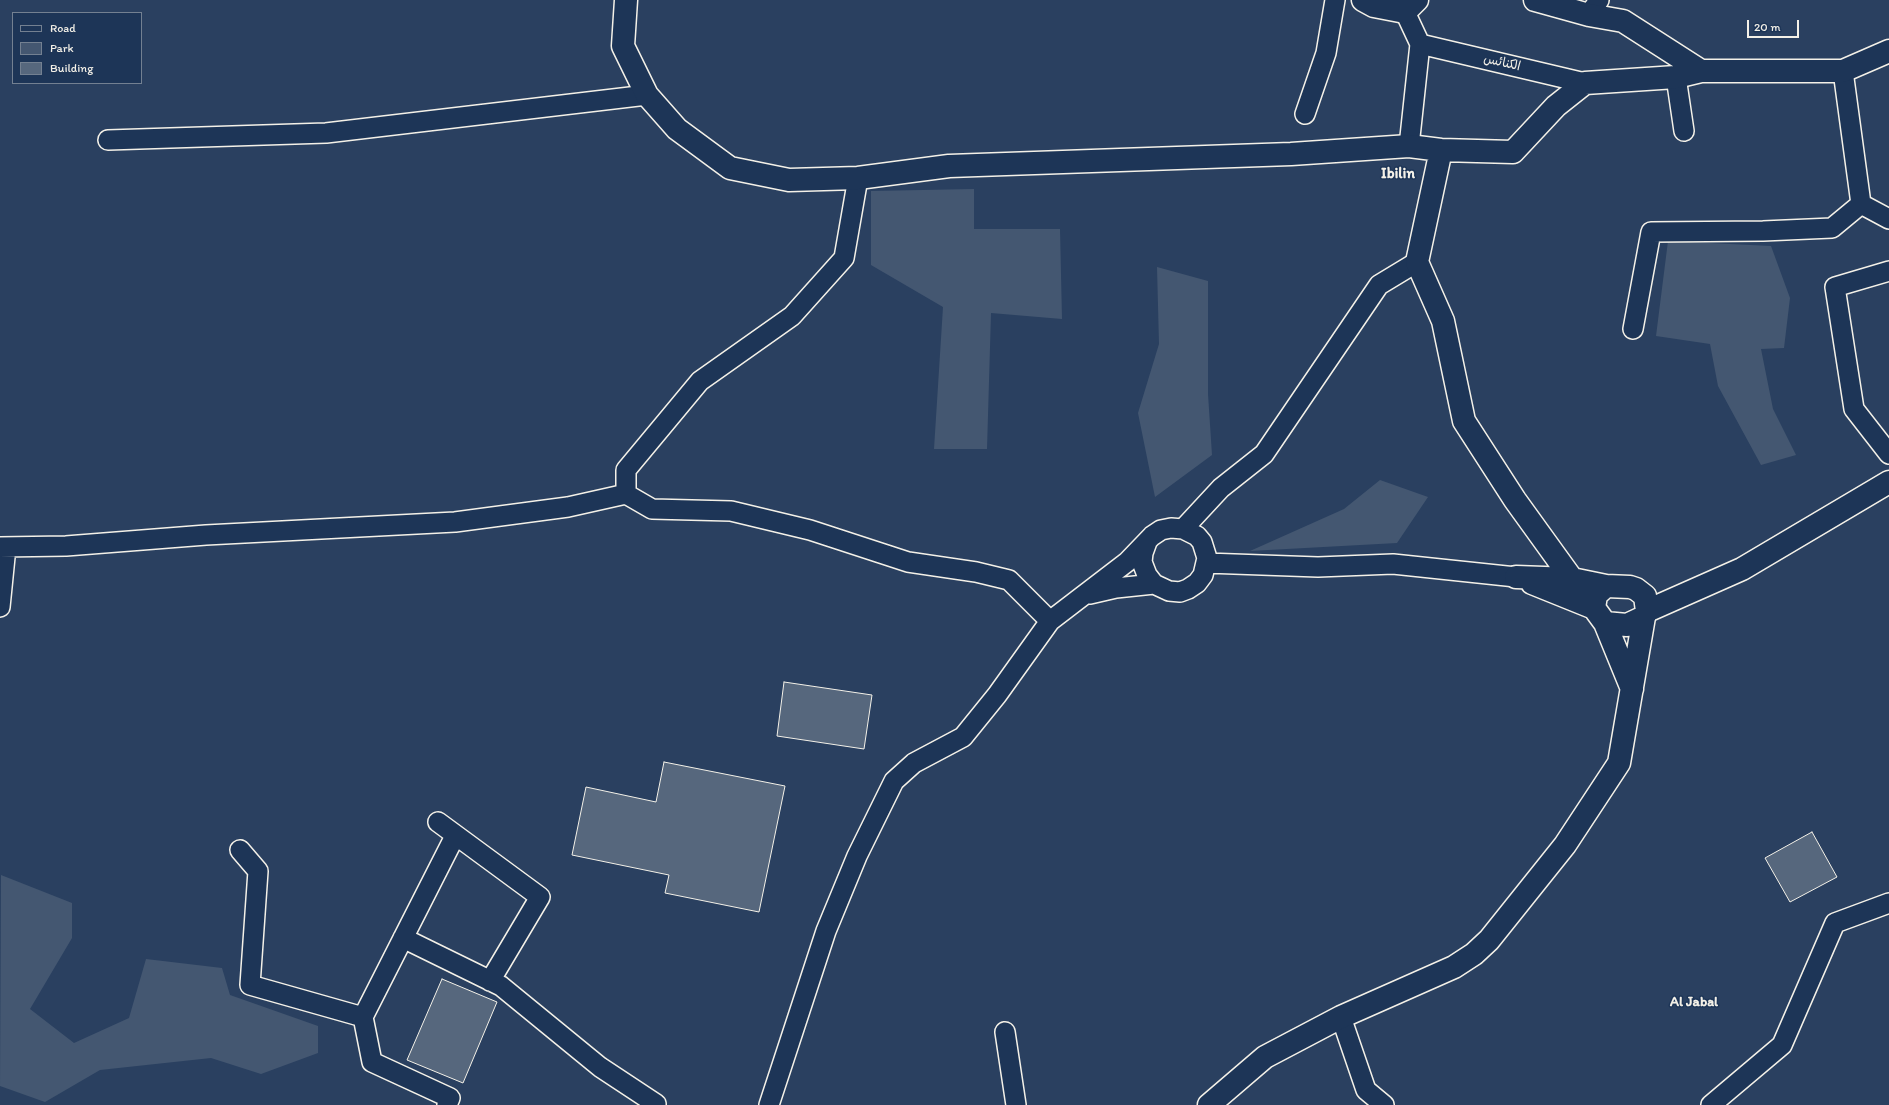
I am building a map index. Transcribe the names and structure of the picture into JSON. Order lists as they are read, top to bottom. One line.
{"streets":{"street":["الكنائس"]},"districts":["Ibilin","Al Jabal"],"legend":["Road","Park","Building"],"scale_bar":"20 m"}
